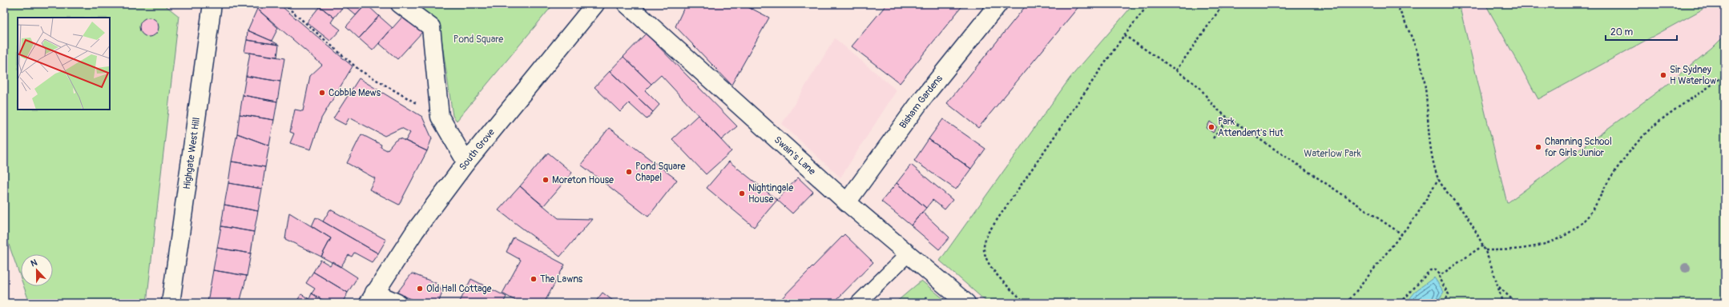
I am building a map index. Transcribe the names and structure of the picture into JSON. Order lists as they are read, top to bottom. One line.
{"streets":{"street":["Bisham Gardens","South Grove","Highgate West Hill","Swain's Lane"]},"crossings":[["Bisham Gardens","Swain's Lane"]],"parks":["Pond Square","Waterlow Park"],"places":["Sir Sydney H Waterlow","Cobble Mews","Park Attendent's Hut","Channing School for Girls Junior","Pond Square Chapel","Moreton House","Nightingale House","The Lawns","Old Hall Cottage"],"scale_bar":"20 m","north":"top"}
